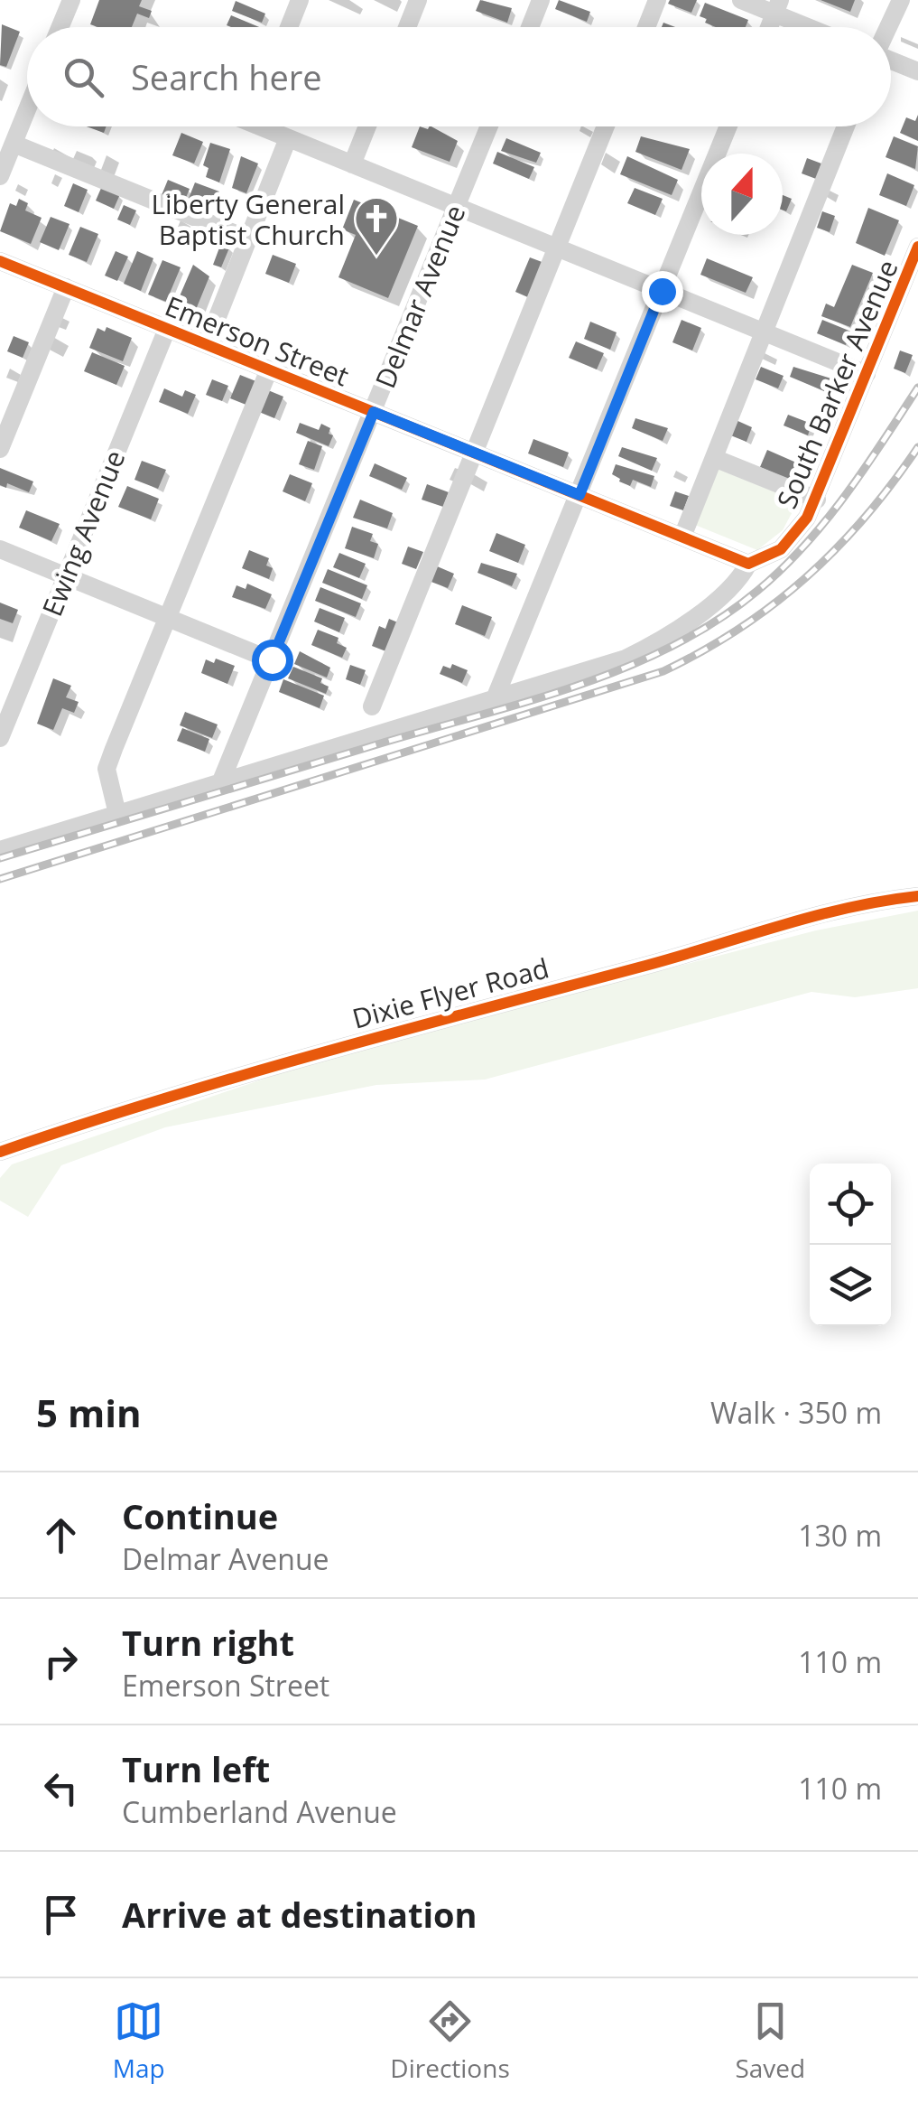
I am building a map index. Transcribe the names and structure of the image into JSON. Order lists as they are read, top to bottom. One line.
{"streets":{"street":["Delmar Avenue","Emerson Street","South Barker Avenue","Ewing Avenue","Dixie Flyer Road"]},"crossings":[["Delmar Avenue","Emerson Street"],["Emerson Street","South Barker Avenue"],["Emerson Street","Ewing Avenue"]],"places":{"church":["Liberty General Baptist Church"]},"north":"top","page":{"search":"Search here","heading":["5 min","Walk · 350 m"],"list":[["Continue","Delmar Avenue","130 m"],["Turn right","Emerson Street","110 m"],["Turn left","Cumberland Avenue","110 m"],"Arrive at destination"],"nav":["Map","Directions","Saved"]}}
